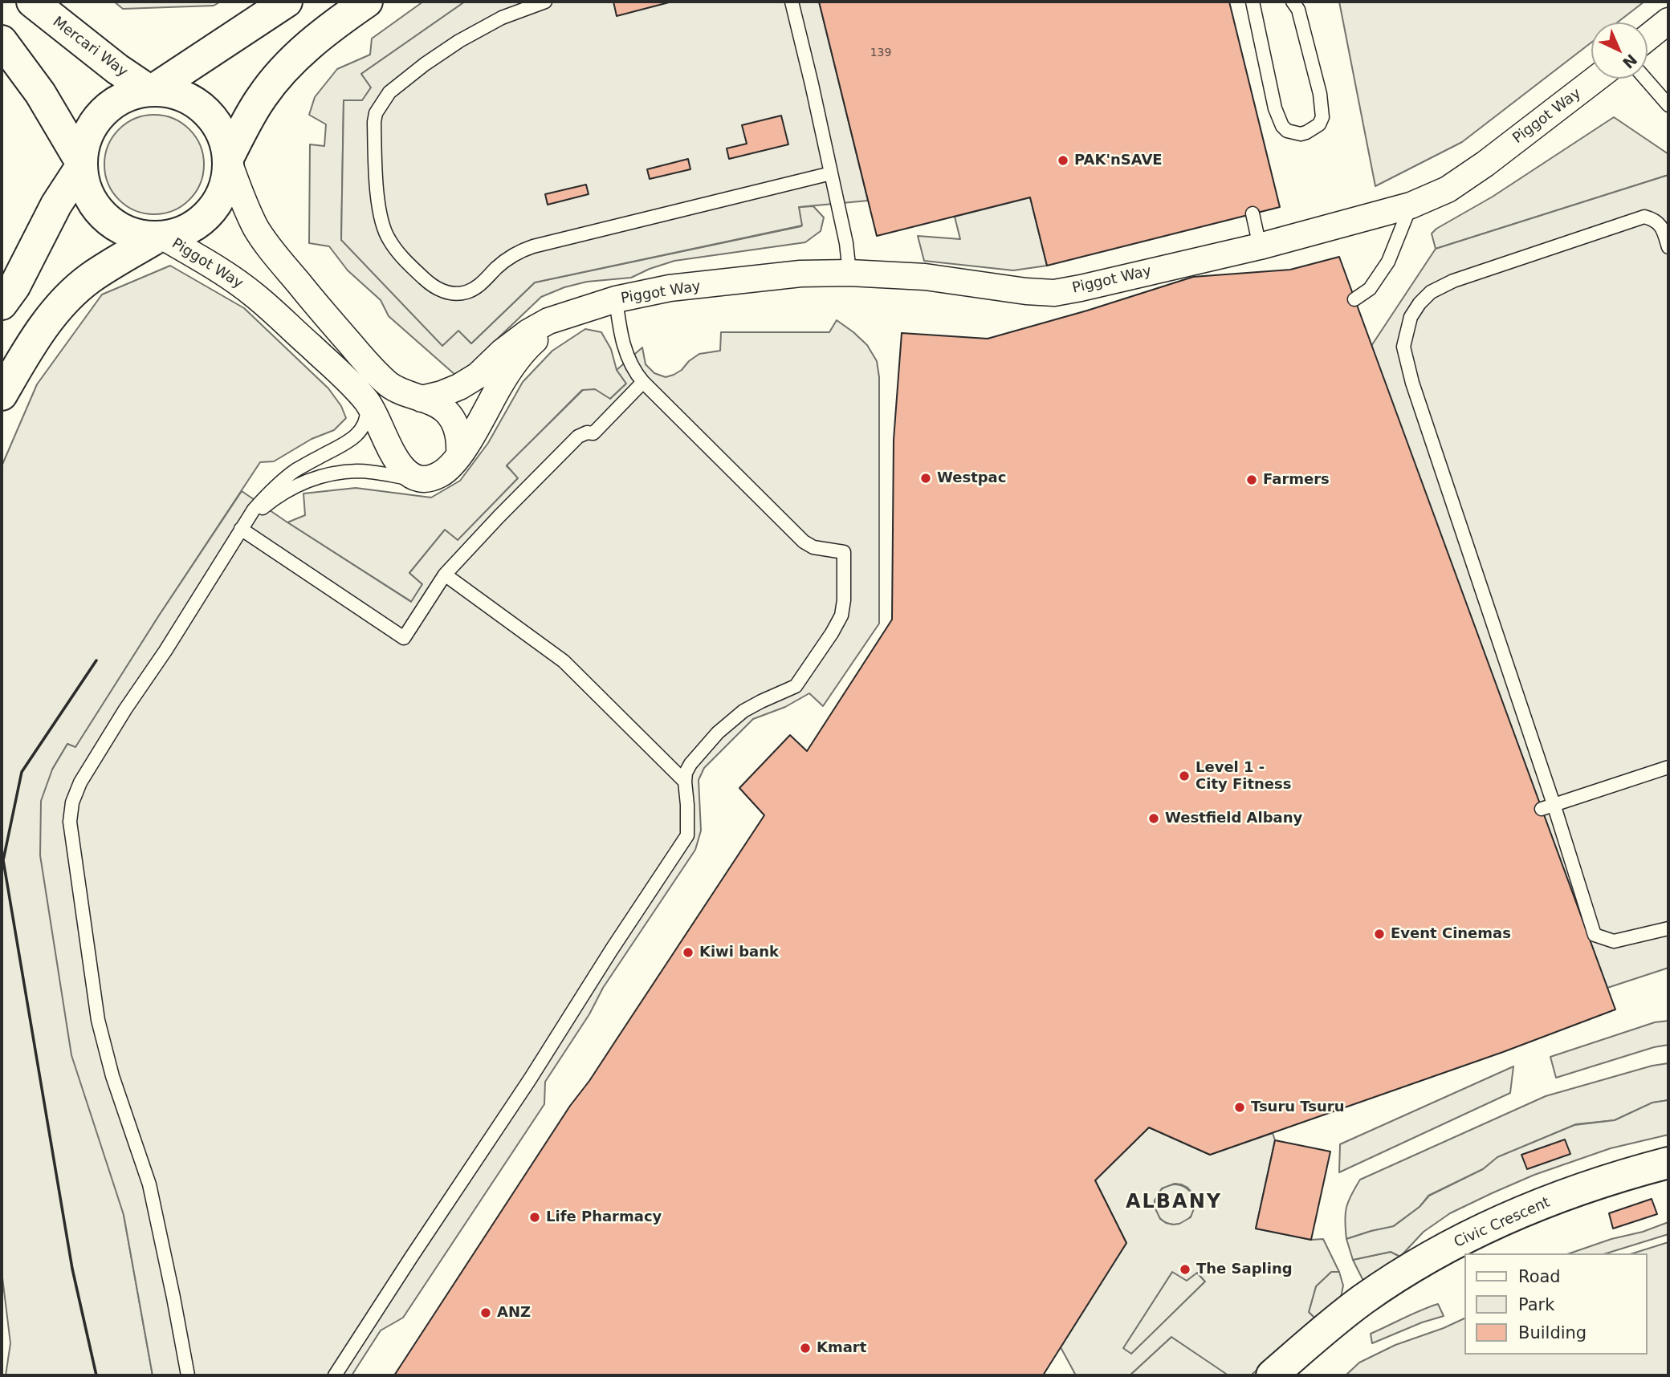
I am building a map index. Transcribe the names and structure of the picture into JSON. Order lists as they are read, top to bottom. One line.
{"streets":{"main road":["Mercari Way","Civic Crescent"],"street":["Piggot Way"]},"crossings":[["Mercari Way","Piggot Way"]],"districts":["ALBANY"],"places":["PAK'nSAVE","Westpac","Farmers","Level 1 - City Fitness","Westfield Albany","Event Cinemas","Kiwi bank","Tsuru Tsuru","Life Pharmacy","The Sapling","ANZ","Kmart"],"house_numbers":["139"],"legend":["Road","Park","Building"],"north":"bottom right"}
